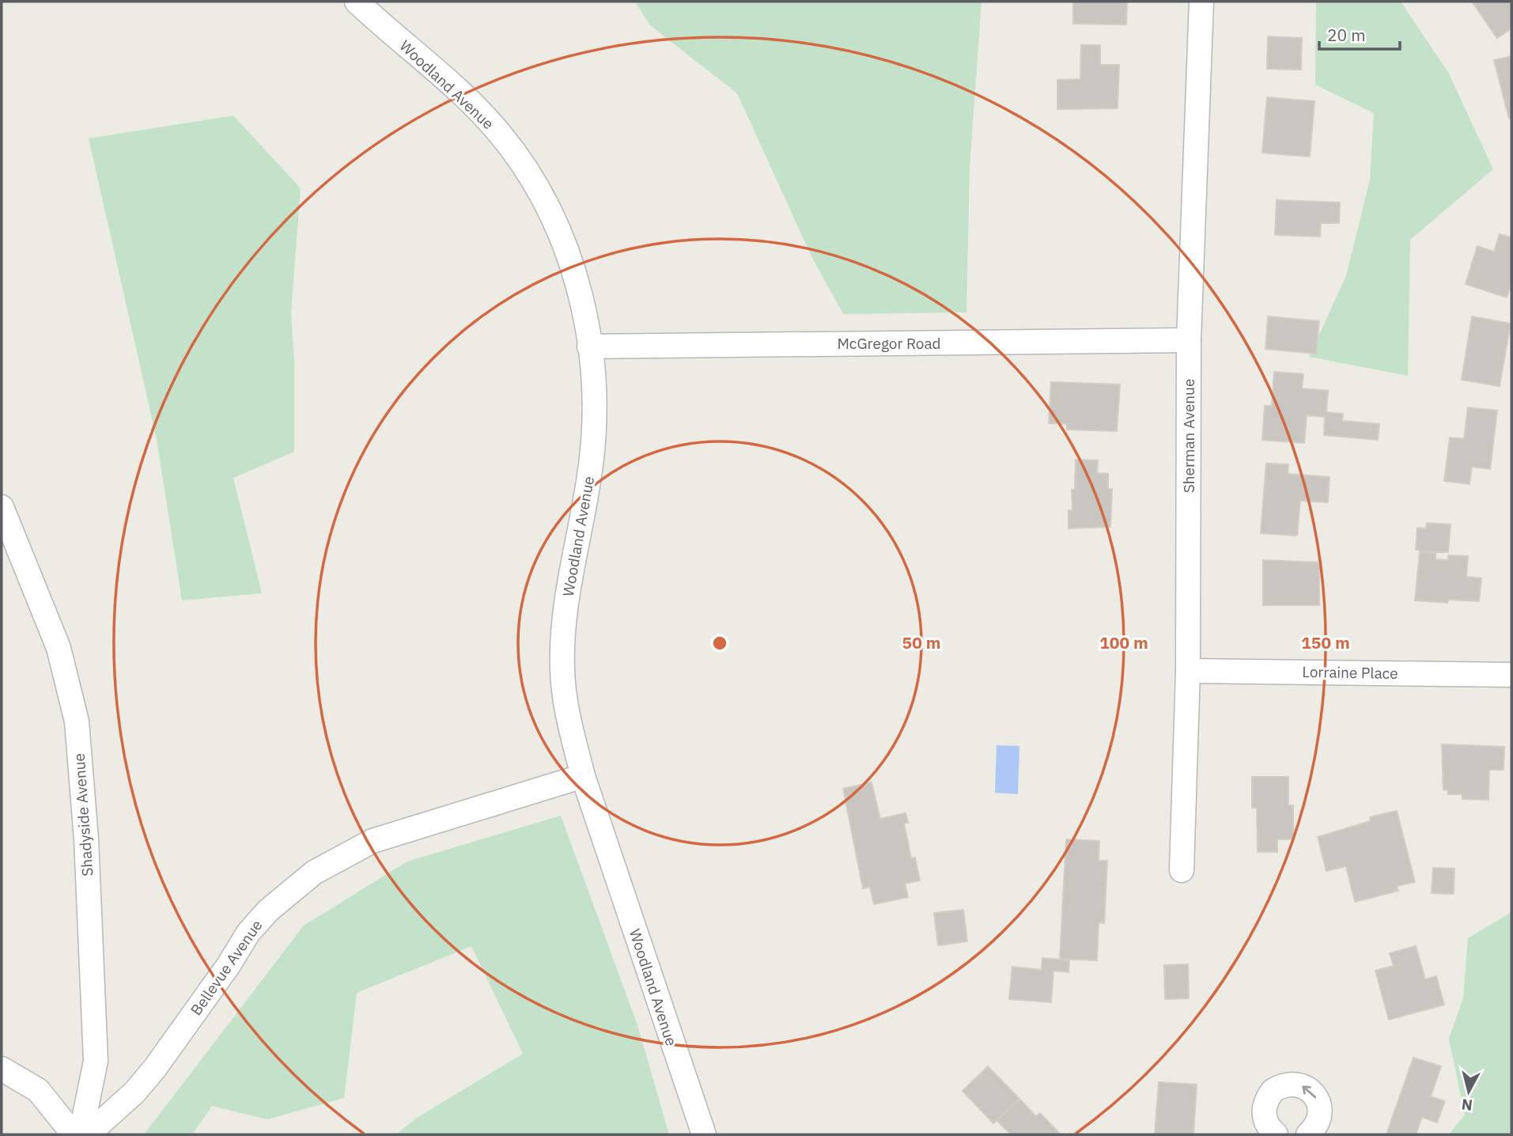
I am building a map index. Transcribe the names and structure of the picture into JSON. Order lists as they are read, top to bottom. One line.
{"streets":{"street":["Woodland Avenue","McGregor Road","Sherman Avenue","Lorraine Place","Shadyside Avenue","Bellevue Avenue"]},"crossings":[["Woodland Avenue","McGregor Road"],["Woodland Avenue","Bellevue Avenue"],["McGregor Road","Sherman Avenue"],["Sherman Avenue","Lorraine Place"]],"scale_bar":"20 m","north":"bottom","rings":["50 m","100 m","150 m"]}
